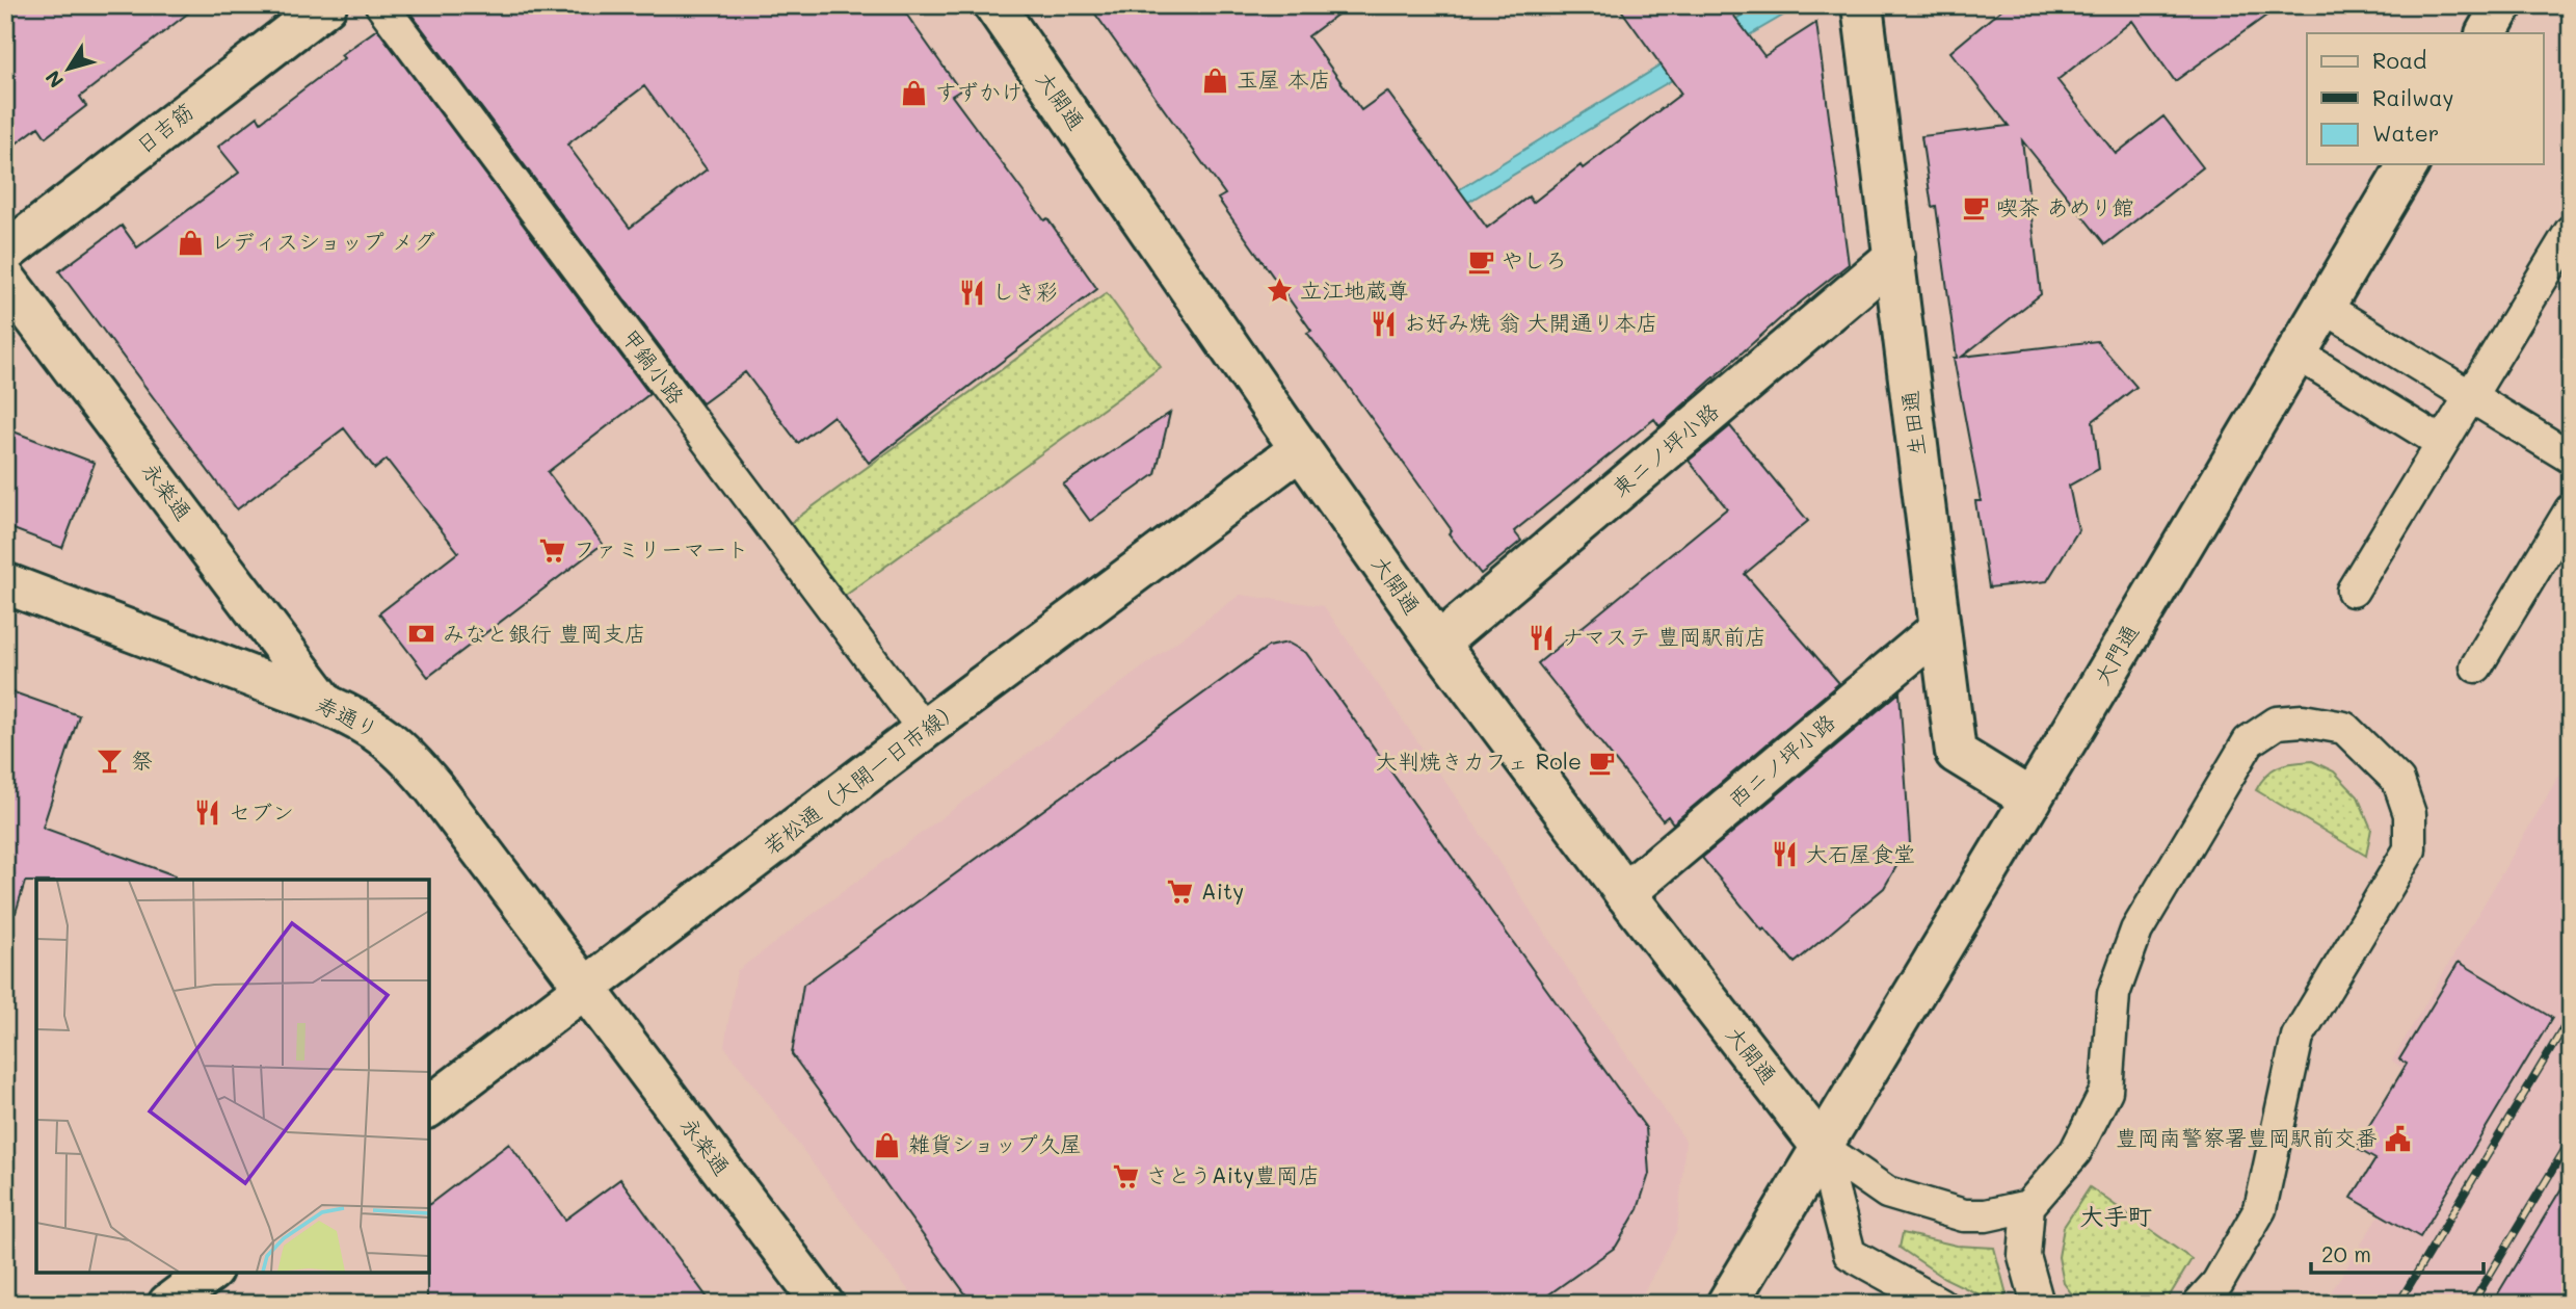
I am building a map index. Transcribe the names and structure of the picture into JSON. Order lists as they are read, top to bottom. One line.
{"streets":{"street":["大開通","日吉筋","生田通","東ニノ坪小路","永楽通","大門通","寿通り","西ニノ坪小路","若松通（大開一日市線）"],"lane":["甲鍋小路"]},"crossings":[["大開通","東ニノ坪小路"],["大開通","大門通"],["大開通","西ニノ坪小路"],["大開通","若松通（大開一日市線）"],["甲鍋小路","若松通（大開一日市線）"],["生田通","東ニノ坪小路"],["生田通","大門通"],["生田通","西ニノ坪小路"],["永楽通","寿通り"],["永楽通","若松通（大開一日市線）"],["寿通り","若松通（大開一日市線）"]],"districts":["大手町"],"places":{"shop":["玉屋 本店","すずかけ","レディスショップ メグ","雑貨ショップ久屋"],"cafe":["喫茶 あめり館","やしろ","大判焼きカフェ Role"],"place":["立江地蔵尊"],"restaurant":["しき彩","お好み焼 翁 大開通り本店","ナマステ 豊岡駅前店","セブン","大石屋食堂"],"supermarket":["ファミリーマート","Aity","さとうAity豊岡店"],"bank":["みなと銀行 豊岡支店"],"bar":["祭"],"public building":["豊岡南警察署豊岡駅前交番"]},"legend":["Road","Railway","Water"],"scale_bar":"20 m","north":"bottom left"}
